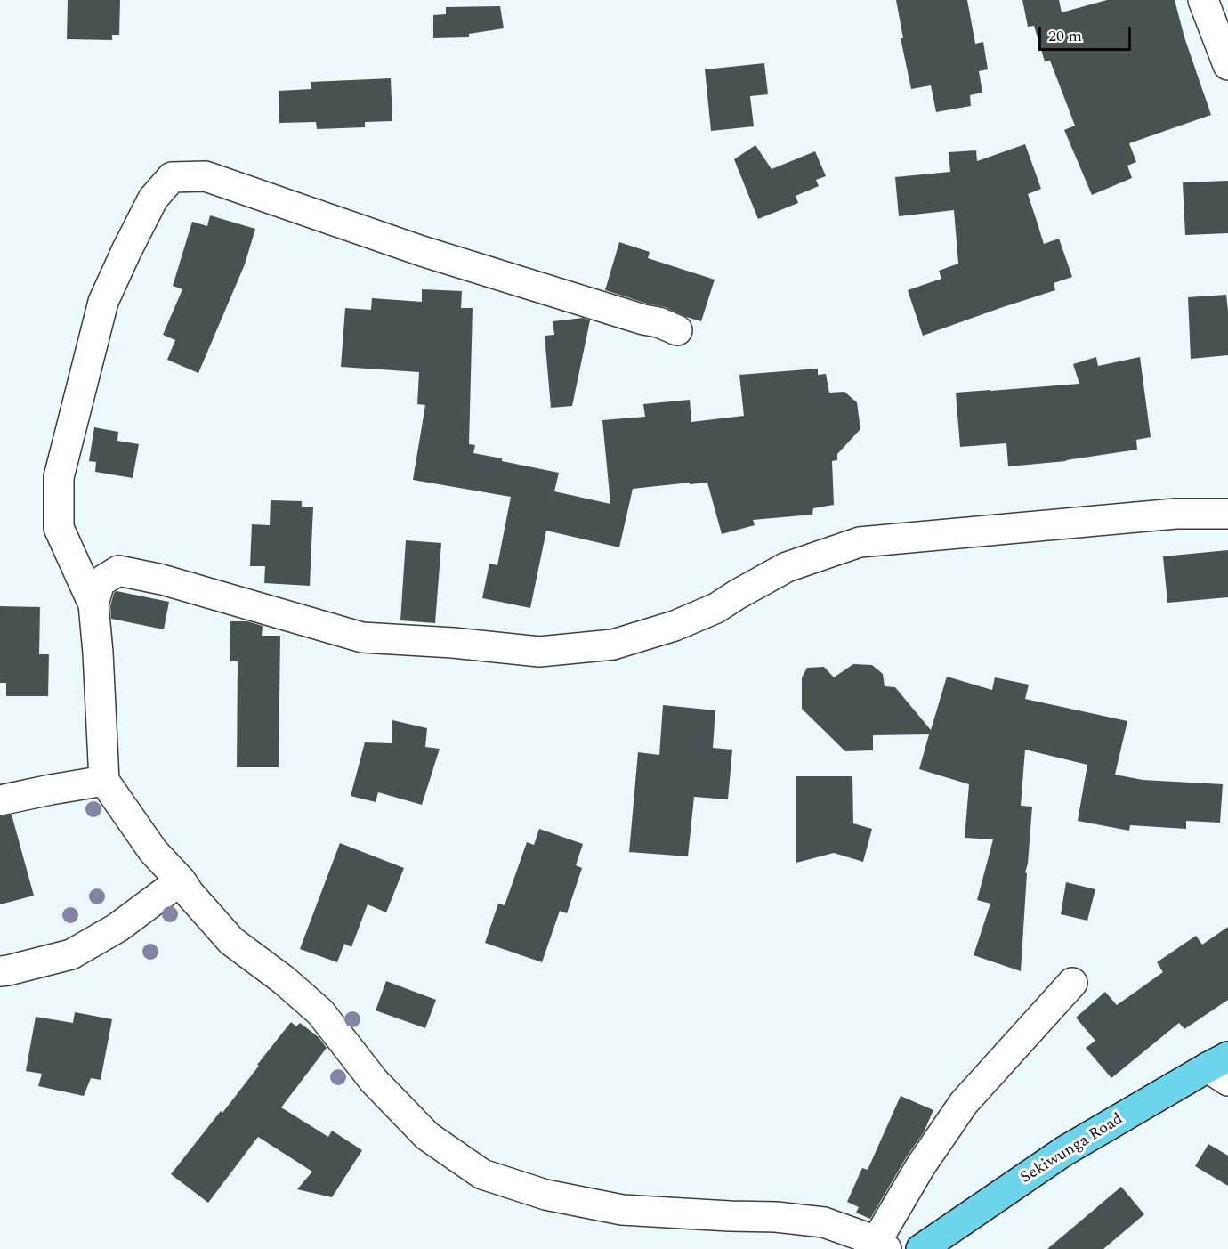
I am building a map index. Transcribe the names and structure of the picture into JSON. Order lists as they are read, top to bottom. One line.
{"streets":{"main road":["Sekiwunga Road"]},"scale_bar":"20 m"}
